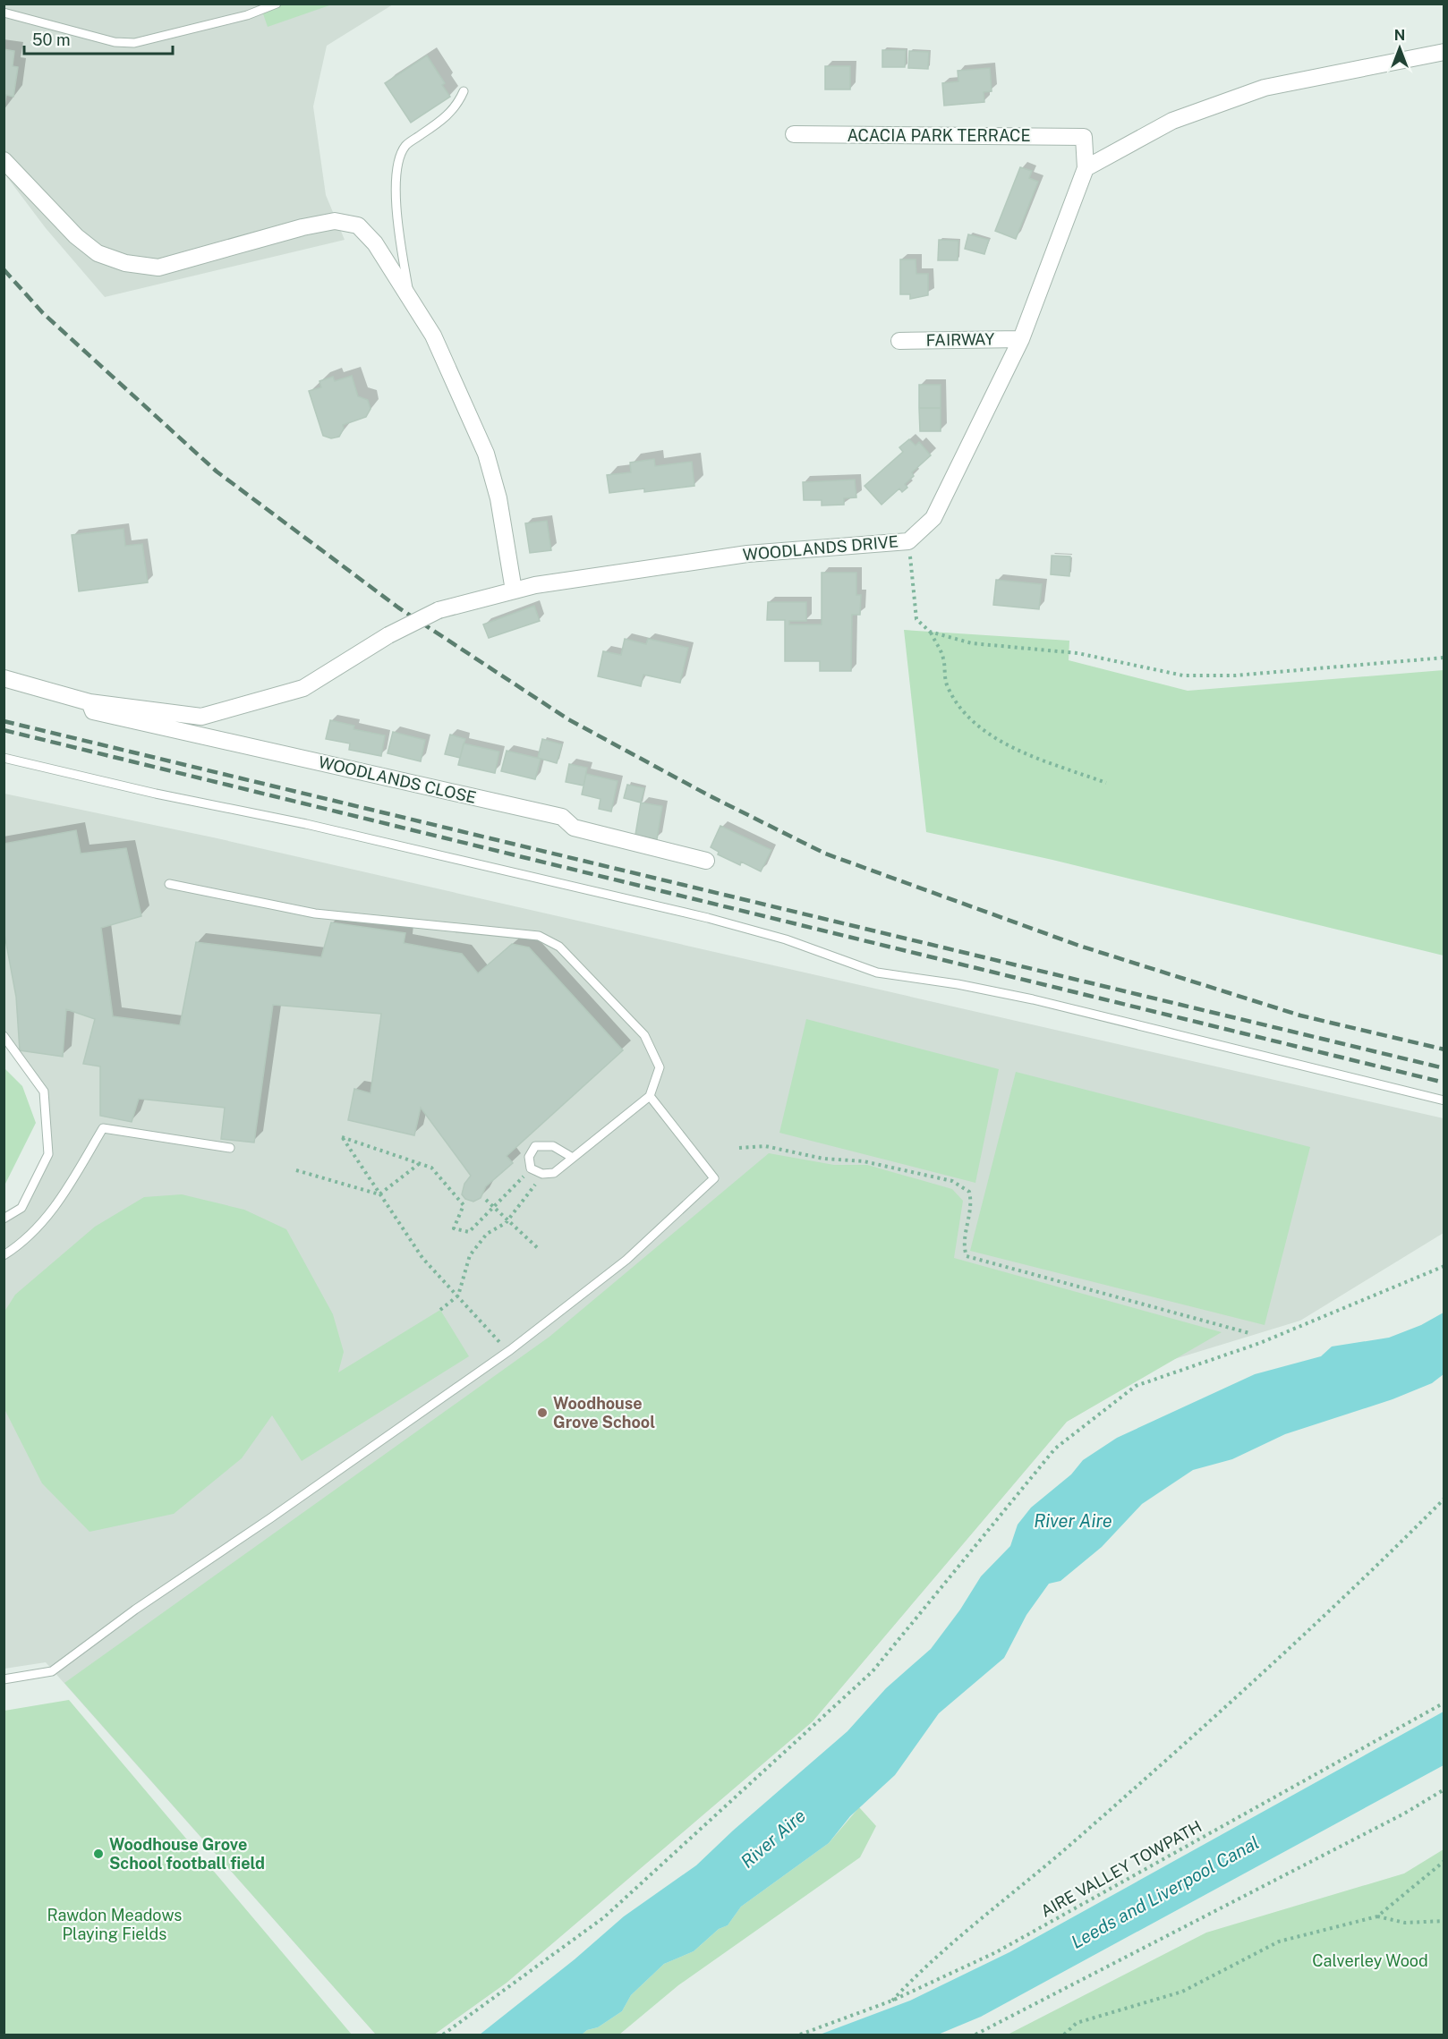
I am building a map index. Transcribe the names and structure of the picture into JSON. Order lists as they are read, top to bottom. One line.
{"streets":{"street":["ACACIA PARK TERRACE","FAIRWAY","WOODLANDS DRIVE","WOODLANDS CLOSE"],"path":["AIRE VALLEY TOWPATH"]},"crossings":[["ACACIA PARK TERRACE","WOODLANDS DRIVE"],["FAIRWAY","WOODLANDS DRIVE"],["WOODLANDS DRIVE","WOODLANDS CLOSE"]],"water":["River Aire","Leeds and Liverpool Canal"],"parks":["Rawdon Meadows Playing Fields","Calverley Wood"],"places":["Woodhouse Grove School","Woodhouse Grove School football field"],"scale_bar":"50 m","north":"top"}
